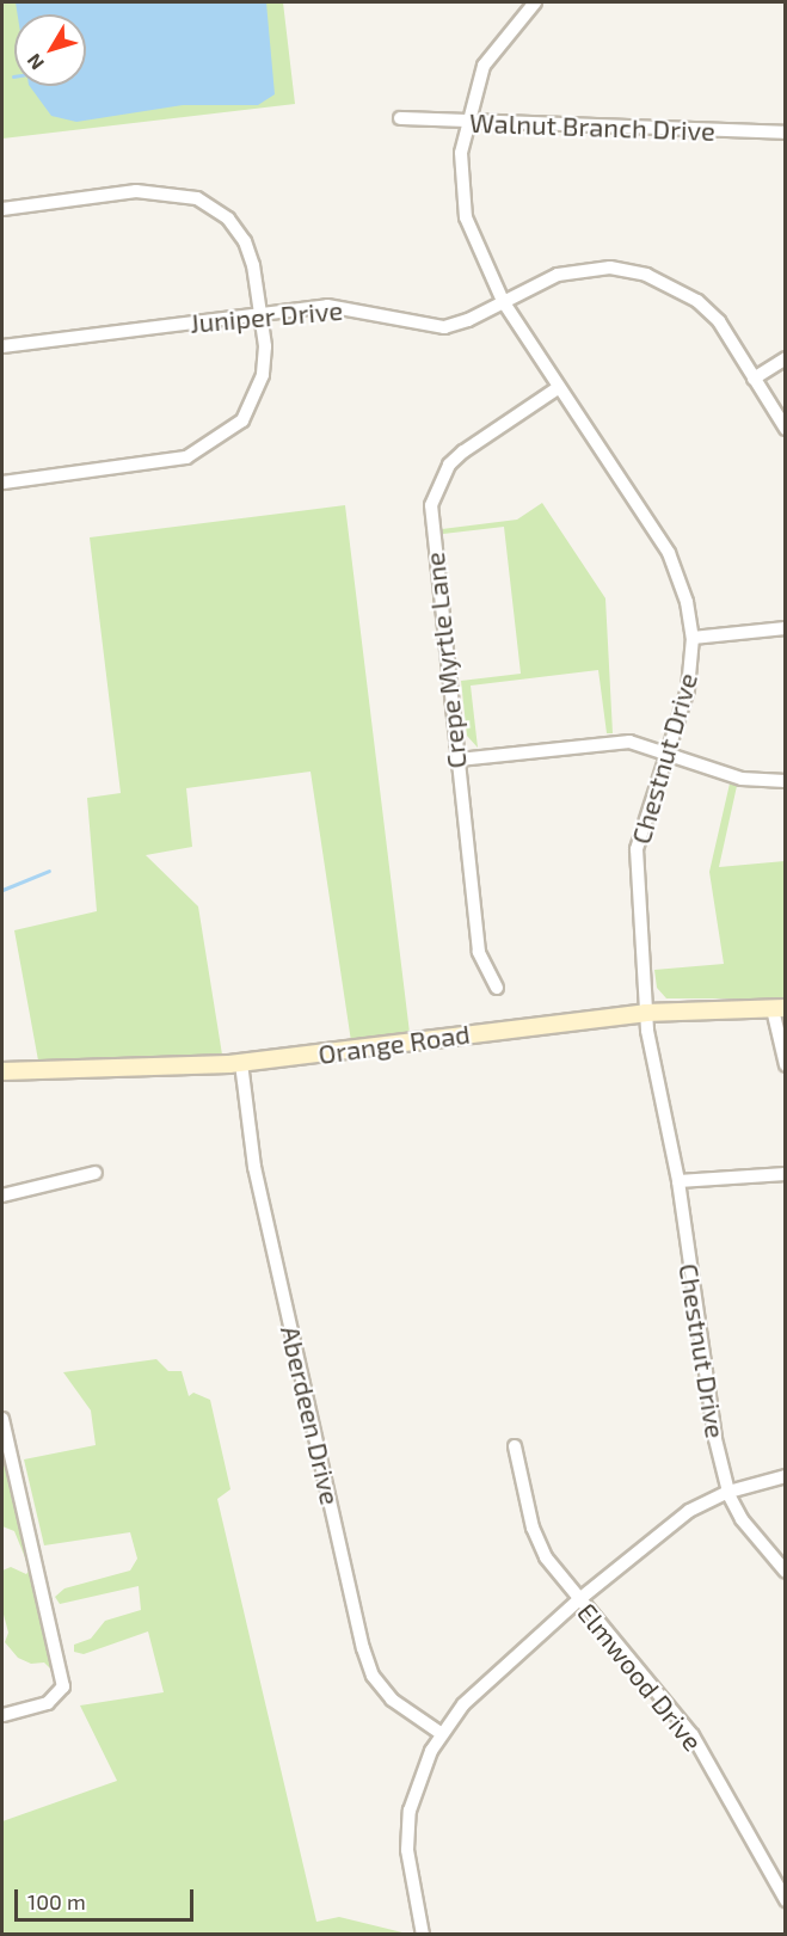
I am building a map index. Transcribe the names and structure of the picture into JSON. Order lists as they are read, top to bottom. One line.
{"streets":{"main road":["Orange Road"],"street":["Walnut Branch Drive","Juniper Drive","Crepe Myrtle Lane","Chestnut Drive","Aberdeen Drive","Elmwood Drive"]},"crossings":[["Walnut Branch Drive","Chestnut Drive"],["Juniper Drive","Chestnut Drive"],["Crepe Myrtle Lane","Chestnut Drive"],["Chestnut Drive","Orange Road"],["Orange Road","Aberdeen Drive"]],"scale_bar":"100 m","north":"bottom left"}
